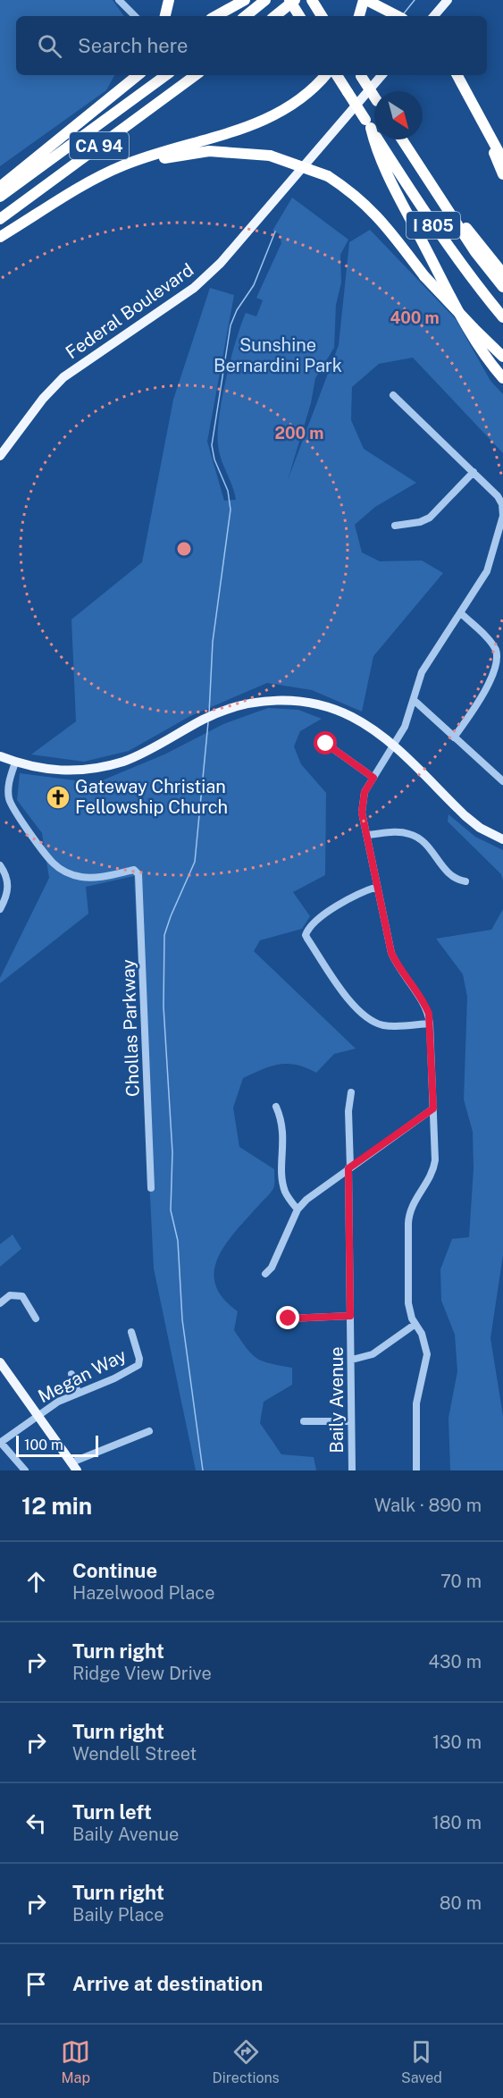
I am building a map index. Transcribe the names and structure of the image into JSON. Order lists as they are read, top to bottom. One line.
{"streets":{"highway":["CA 94","I 805"],"main road":["Federal Boulevard"],"street":["Chollas Parkway","Megan Way","Baily Avenue"]},"parks":["Sunshine Bernardini Park"],"places":{"church":["Gateway Christian Fellowship Church"]},"scale_bar":"100 m","north":"bottom right","page":{"search":"Search here","scale":"100 m","heading":["12 min","Walk · 890 m"],"list":[["Continue","Hazelwood Place","70 m"],["Turn right","Ridge View Drive","430 m"],["Turn right","Wendell Street","130 m"],["Turn left","Baily Avenue","180 m"],["Turn right","Baily Place","80 m"],"Arrive at destination"],"nav":["Map","Directions","Saved"]},"rings":["400 m","200 m"]}
